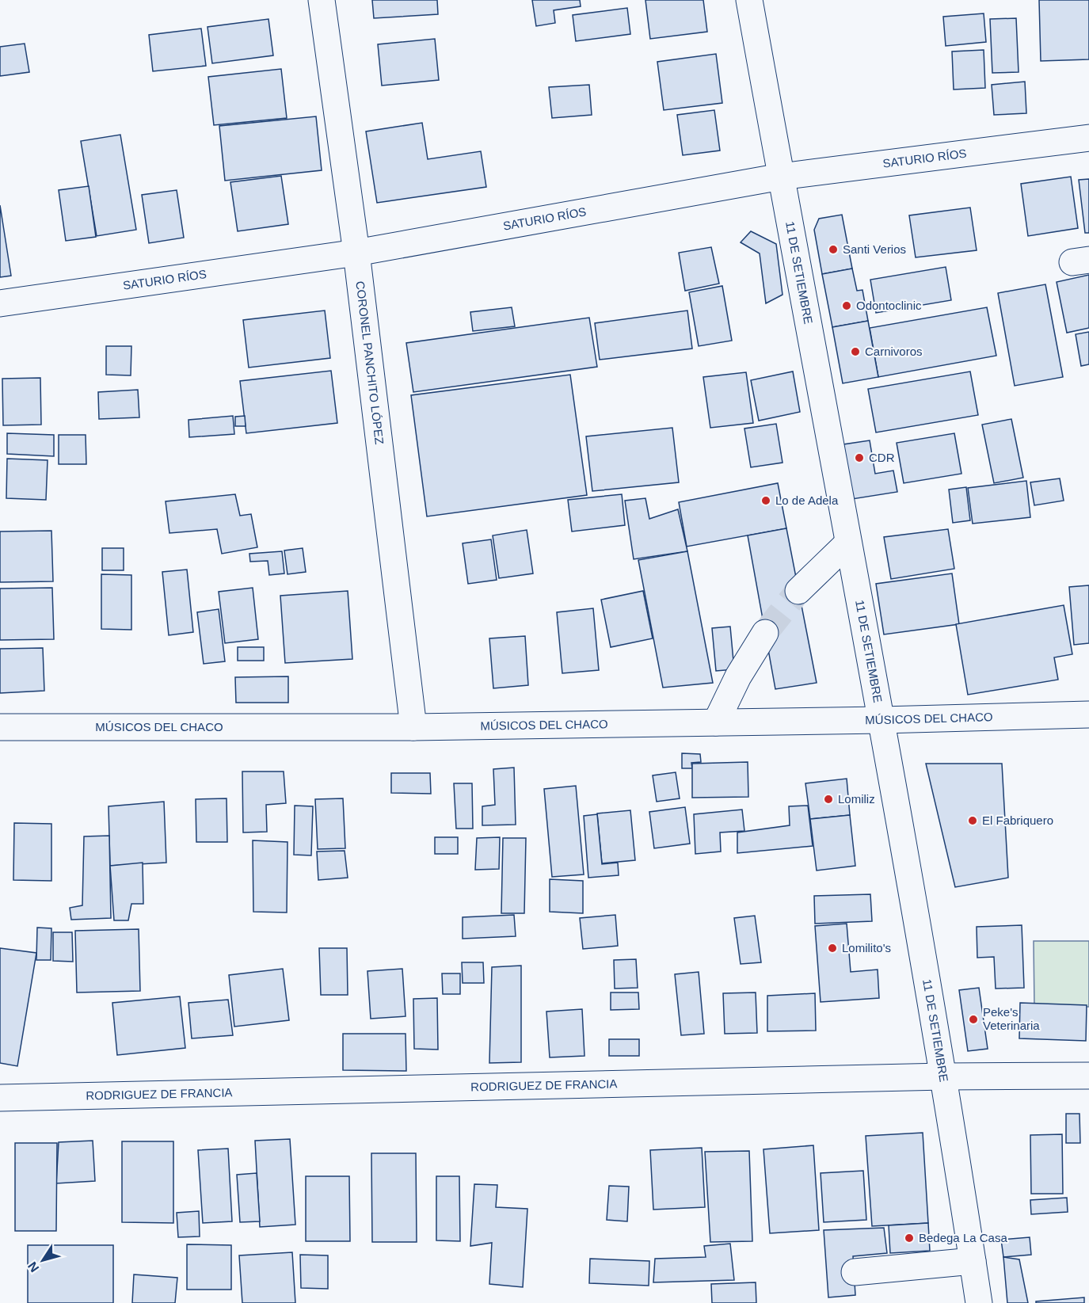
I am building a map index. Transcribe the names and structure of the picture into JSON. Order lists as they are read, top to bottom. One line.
{"streets":{"street":["SATURIO RÍOS","11 DE SETIEMBRE","CORONEL PANCHITO LÓPEZ","MÚSICOS DEL CHACO","RODRIGUEZ DE FRANCIA"]},"crossings":[["SATURIO RÍOS","11 DE SETIEMBRE"],["SATURIO RÍOS","CORONEL PANCHITO LÓPEZ"],["11 DE SETIEMBRE","MÚSICOS DEL CHACO"],["11 DE SETIEMBRE","RODRIGUEZ DE FRANCIA"],["CORONEL PANCHITO LÓPEZ","MÚSICOS DEL CHACO"]],"places":["Santi Verios","Odontoclinic","Carnivoros","CDR","Lo de Adela","Lomiliz","El Fabriquero","Lomilito's","Peke's Veterinaria","Bedega La Casa"],"north":"bottom left"}
